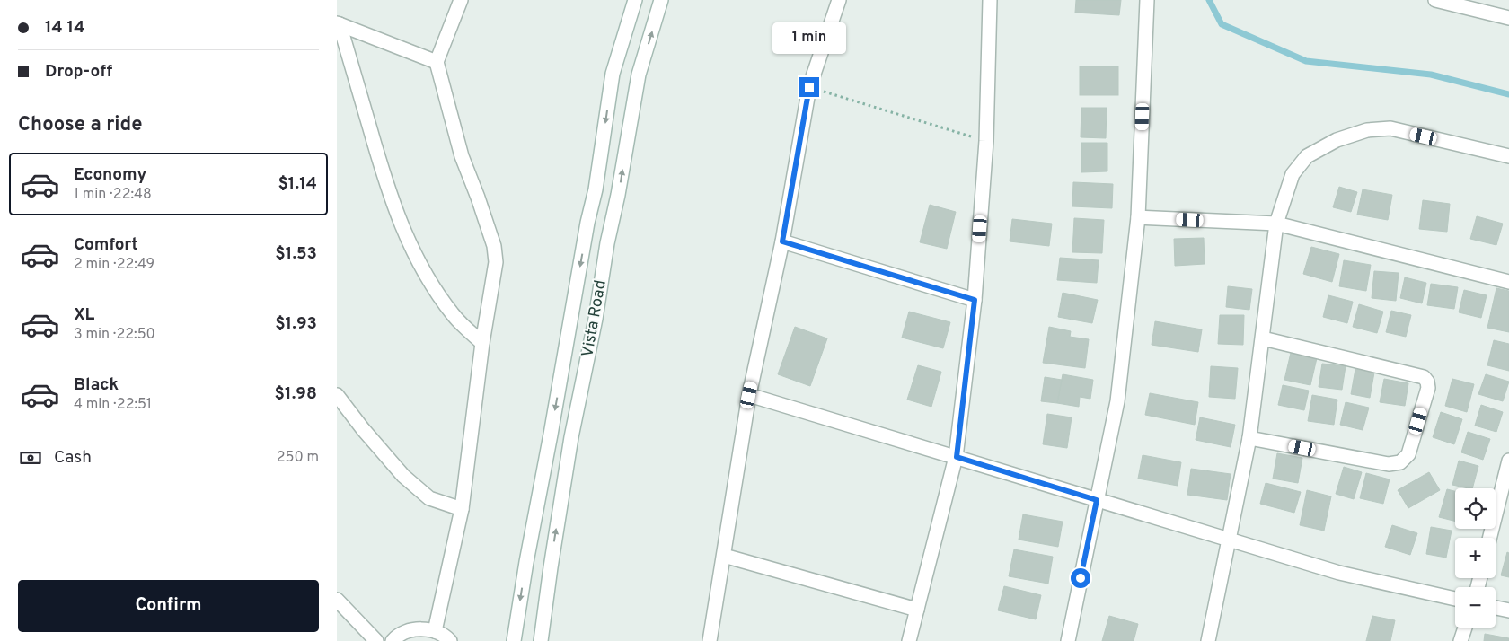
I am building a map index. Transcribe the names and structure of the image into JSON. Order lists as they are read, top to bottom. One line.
{"streets":{"street":["Vista Road"]},"page":{"banner":["14 14","Drop-off"],"bubble":"1 min","heading":"Choose a ride","list":[{"name":"Economy","note":"1 min · 22:48","value":"$1.14"},{"name":"Comfort","note":"2 min · 22:49","value":"$1.53"},{"name":"XL","note":"3 min · 22:50","value":"$1.93"},{"name":"Black","note":"4 min · 22:51","value":"$1.98"}],"pay":["Cash","250 m"],"map_buttons":["+","−"],"buttons":"Confirm"}}
